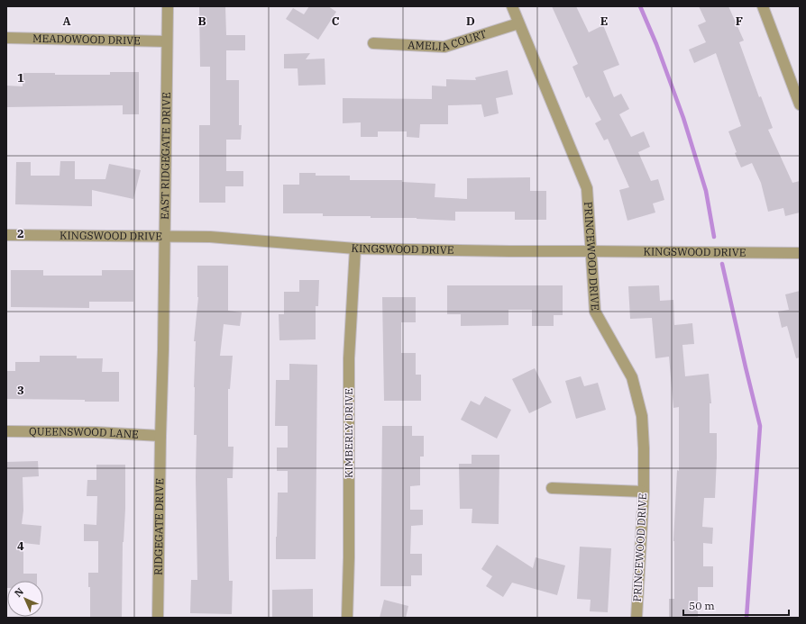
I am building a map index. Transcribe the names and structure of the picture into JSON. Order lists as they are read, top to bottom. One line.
{"streets":{"street":["AMELIA COURT","MEADOWOOD DRIVE","EAST RIDGEGATE DRIVE","KINGSWOOD DRIVE","PRINCEWOOD DRIVE","QUEENSWOOD LANE","KIMBERLY DRIVE","RIDGEGATE DRIVE"]},"crossings":[["AMELIA COURT","PRINCEWOOD DRIVE"],["MEADOWOOD DRIVE","EAST RIDGEGATE DRIVE"],["EAST RIDGEGATE DRIVE","KINGSWOOD DRIVE"],["EAST RIDGEGATE DRIVE","QUEENSWOOD LANE"],["EAST RIDGEGATE DRIVE","RIDGEGATE DRIVE"],["KINGSWOOD DRIVE","PRINCEWOOD DRIVE"],["KINGSWOOD DRIVE","KIMBERLY DRIVE"],["QUEENSWOOD LANE","RIDGEGATE DRIVE"]],"scale_bar":"50 m","north":"top left","grid":{"columns":["A","B","C","D","E","F"],"rows":["1","2","3","4"]}}
